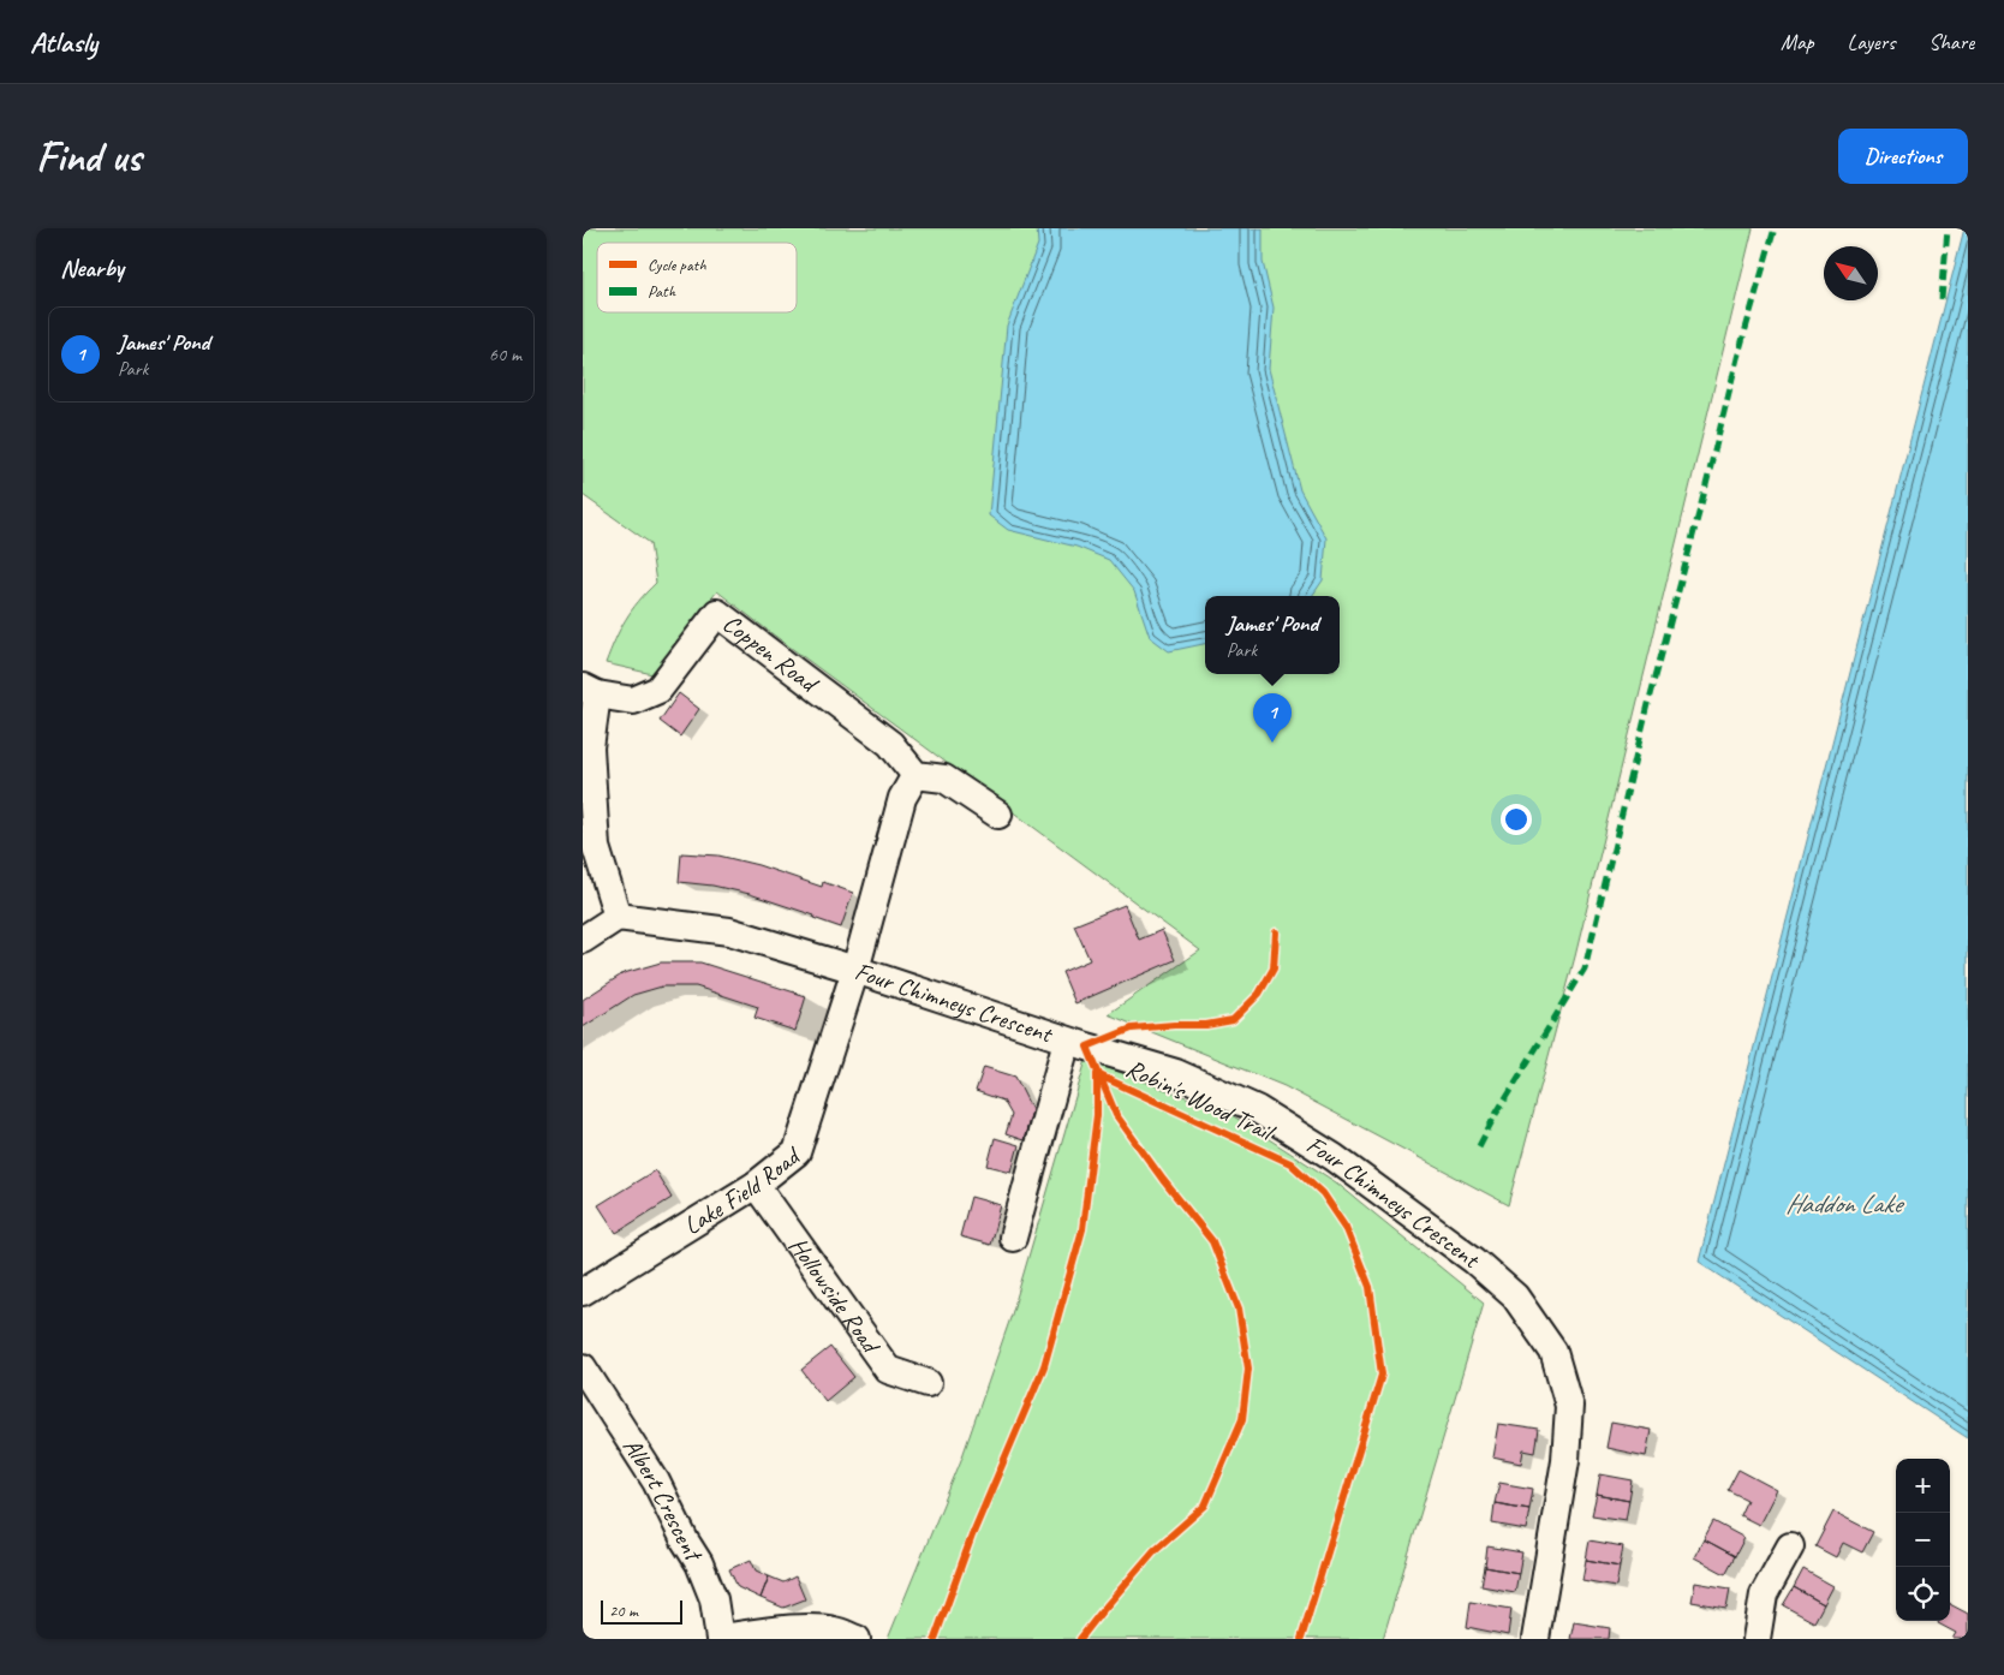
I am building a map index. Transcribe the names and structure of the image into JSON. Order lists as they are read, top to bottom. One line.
{"streets":{"street":["Coppen Road","Four Chimneys Crescent","Lake Field Road","Hollowside Road","Albert Crescent"],"cycle path":["Robin's Wood Trail"]},"crossings":[["Coppen Road","Four Chimneys Crescent"],["Four Chimneys Crescent","Lake Field Road"],["Lake Field Road","Hollowside Road"]],"water":["Haddon Lake"],"legend":["Cycle path","Path"],"scale_bar":"20 m","north":"top left","page":{"header":"Atlasly","nav":["Map","Layers","Share"],"buttons":"Directions","title":"Find us","heading":"Nearby","list":[{"mark":"1","name":"James' Pond","note":"Park","value":"60 m"}],"popup":["James' Pond","Park"],"pins":"1","map_buttons":["+","−"],"scale":"20 m"}}
